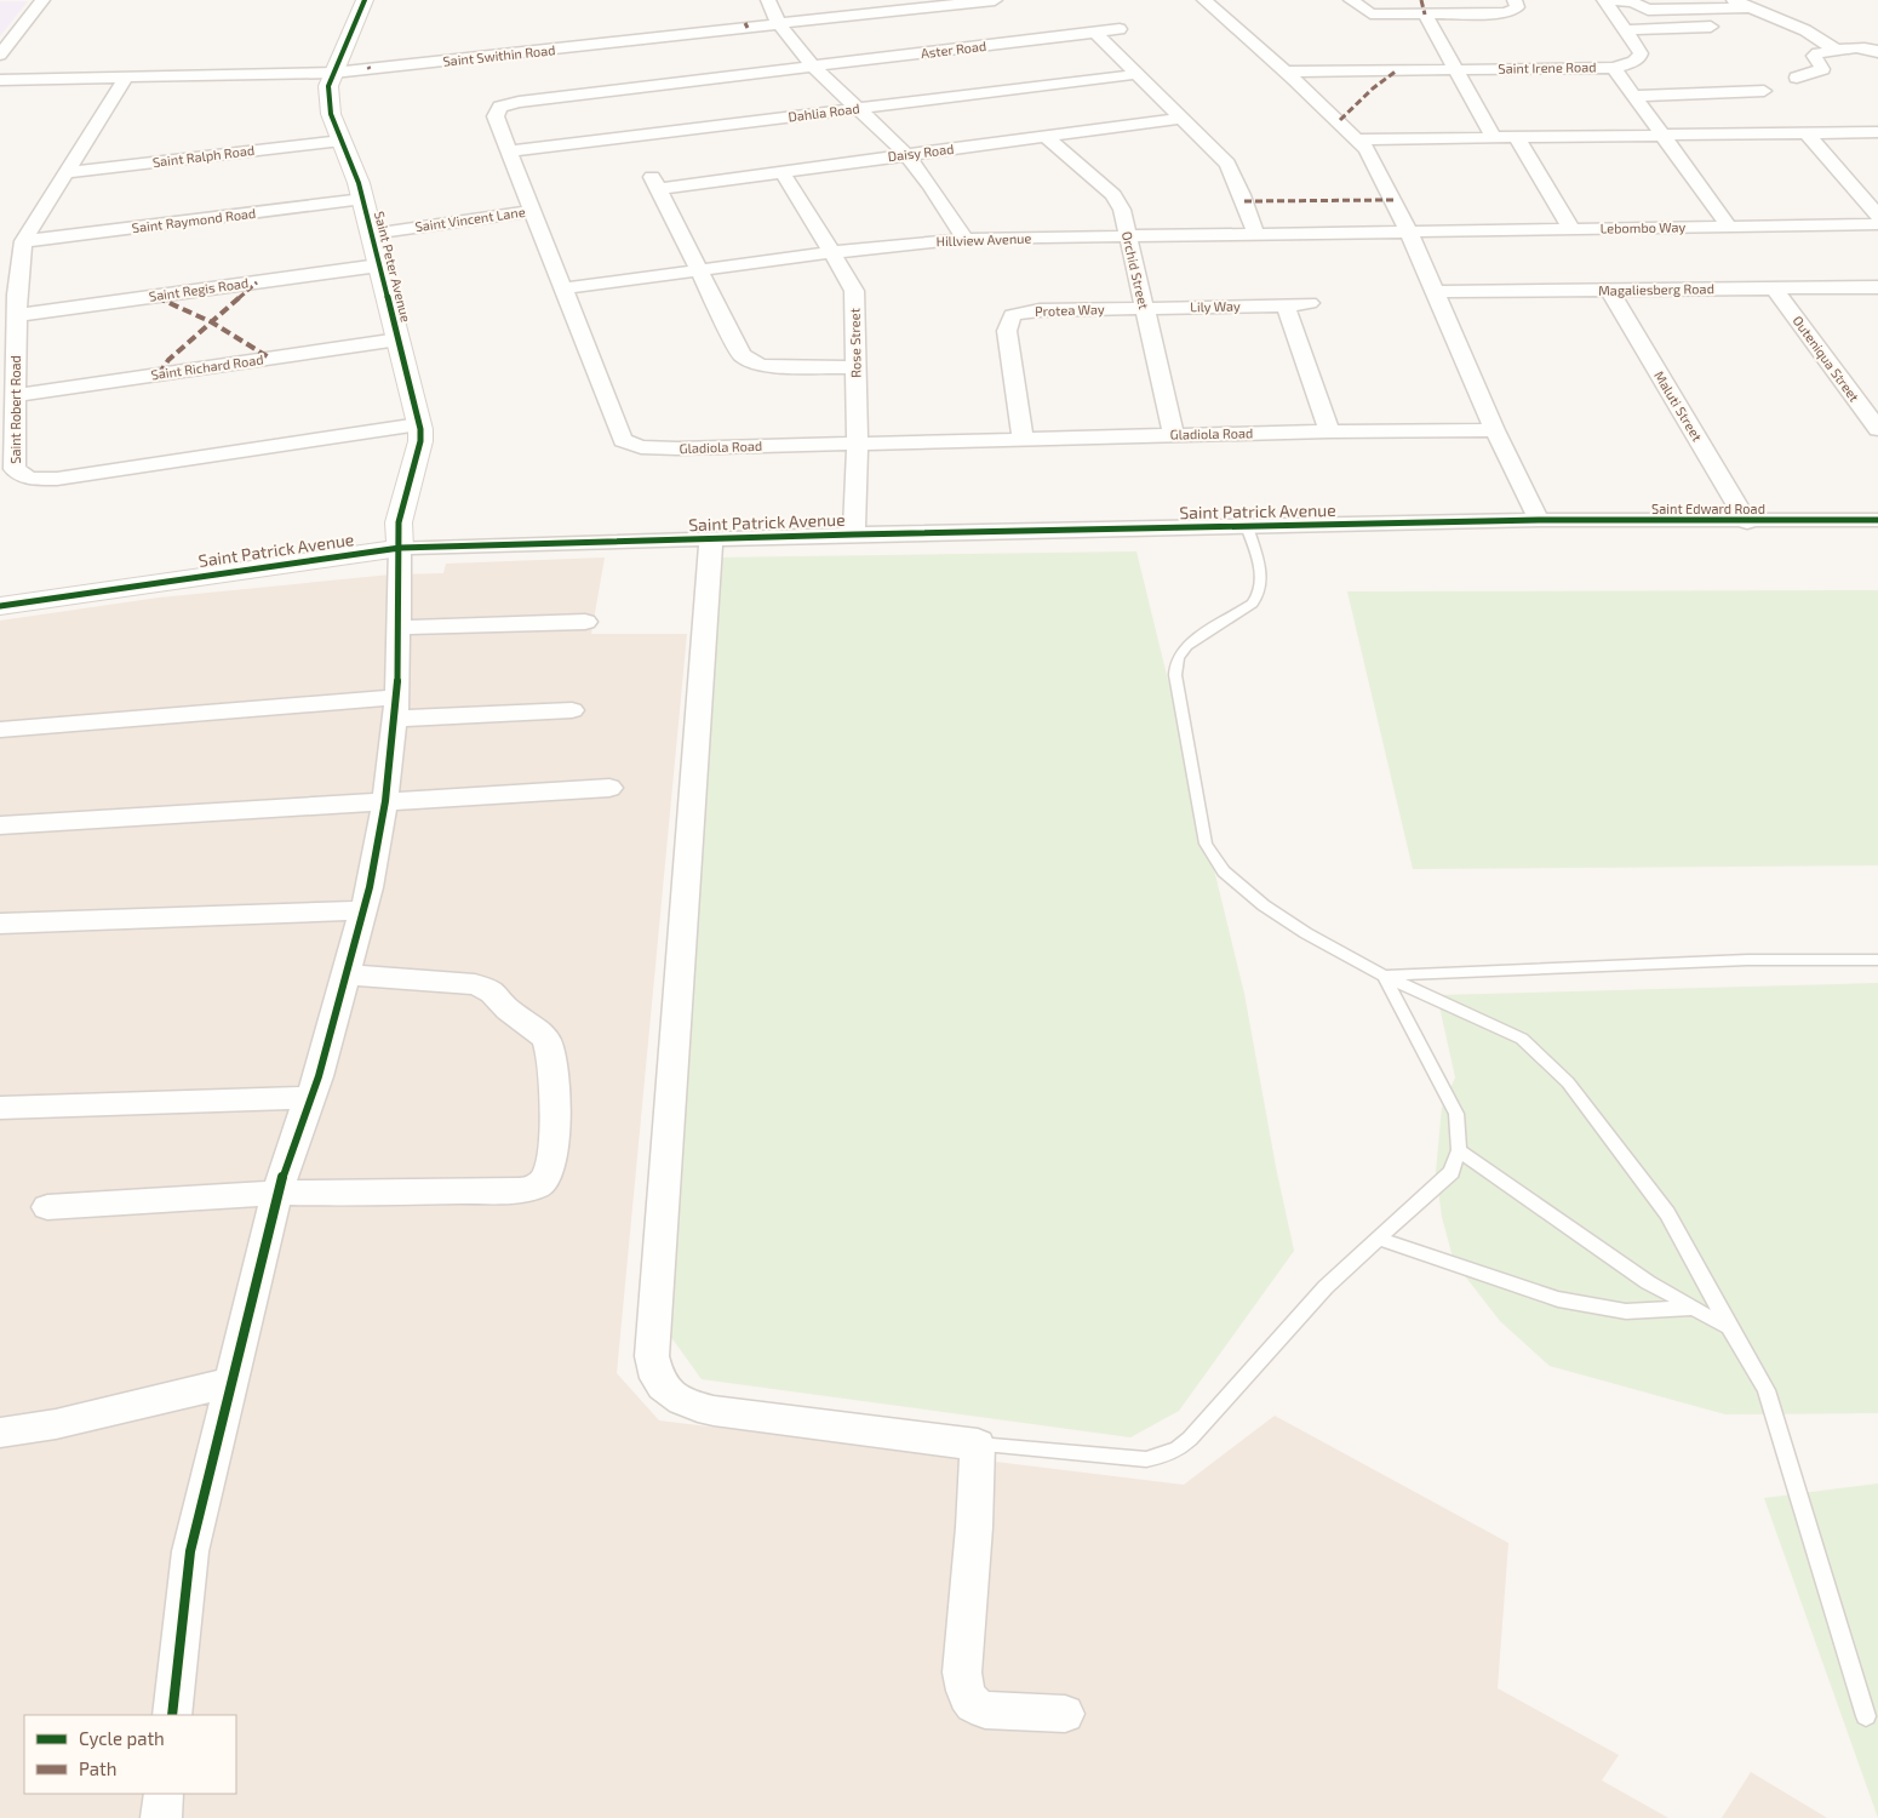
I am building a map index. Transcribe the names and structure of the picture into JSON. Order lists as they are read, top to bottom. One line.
{"streets":{"street":["Aster Road","Saint Swithin Road","Saint Irene Road","Dahlia Road","Daisy Road","Saint Ralph Road","Saint Vincent Lane","Saint Raymond Road","Lebombo Way","Hillview Avenue","Saint Peter Avenue","Orchid Street","Saint Regis Road","Magaliesberg Road","Lily Way","Protea Way","Rose Street","Outeniqua Street","Saint Richard Road","Maluti Street","Saint Robert Road","Gladiola Road","Saint Edward Road","Saint Patrick Avenue"]},"crossings":[["Aster Road","Gladiola Road"],["Saint Swithin Road","Saint Peter Avenue"],["Saint Swithin Road","Saint Robert Road"],["Saint Irene Road","Lebombo Way"],["Dahlia Road","Gladiola Road"],["Daisy Road","Hillview Avenue"],["Daisy Road","Orchid Street"],["Daisy Road","Rose Street"],["Saint Ralph Road","Saint Peter Avenue"],["Saint Ralph Road","Saint Robert Road"],["Saint Vincent Lane","Saint Peter Avenue"],["Saint Vincent Lane","Gladiola Road"],["Saint Raymond Road","Saint Peter Avenue"],["Saint Raymond Road","Saint Robert Road"],["Lebombo Way","Hillview Avenue"],["Hillview Avenue","Orchid Street"],["Hillview Avenue","Rose Street"],["Hillview Avenue","Gladiola Road"],["Saint Peter Avenue","Saint Regis Road"],["Saint Peter Avenue","Saint Richard Road"],["Saint Peter Avenue","Saint Robert Road"],["Saint Peter Avenue","Saint Patrick Avenue"],["Orchid Street","Lily Way"],["Orchid Street","Protea Way"],["Orchid Street","Gladiola Road"],["Saint Regis Road","Saint Robert Road"],["Magaliesberg Road","Outeniqua Street"],["Magaliesberg Road","Maluti Street"],["Lily Way","Protea Way"],["Protea Way","Gladiola Road"],["Rose Street","Gladiola Road"],["Rose Street","Saint Patrick Avenue"],["Saint Richard Road","Saint Robert Road"],["Maluti Street","Saint Edward Road"],["Saint Edward Road","Saint Patrick Avenue"]],"legend":["Cycle path","Path"]}
